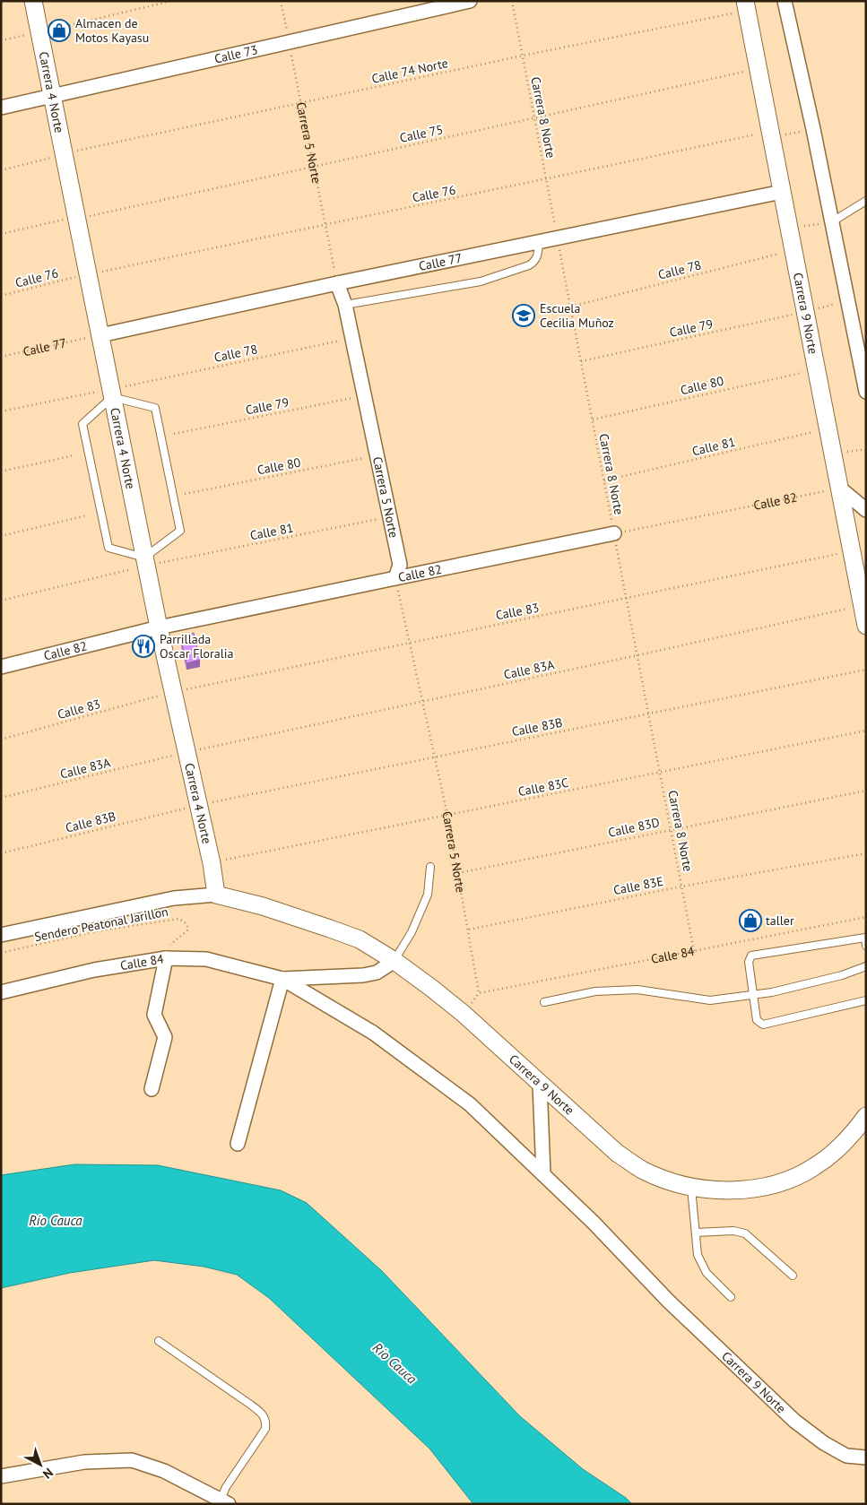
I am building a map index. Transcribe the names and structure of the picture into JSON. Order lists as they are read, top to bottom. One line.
{"streets":{"street":["Calle 73","Carrera 4 Norte","Carrera 5 Norte","Calle 77","Carrera 9 Norte","Calle 82","Calle 84"],"path":["Calle 74 Norte","Carrera 8 Norte","Calle 75","Calle 76","Calle 78","Calle 79","Calle 80","Calle 81","Calle 83","Calle 83A","Calle 83B","Calle 83C","Calle 83D","Calle 83E","Sendero Peatonal Jarillon"]},"crossings":[["Calle 73","Carrera 4 Norte"],["Calle 73","Carrera 5 Norte"],["Calle 74 Norte","Carrera 8 Norte"],["Calle 74 Norte","Carrera 5 Norte"],["Calle 74 Norte","Carrera 9 Norte"],["Carrera 4 Norte","Calle 77"],["Carrera 4 Norte","Calle 78"],["Carrera 4 Norte","Carrera 9 Norte"],["Carrera 4 Norte","Calle 81"],["Carrera 4 Norte","Calle 82"],["Carrera 8 Norte","Calle 75"],["Carrera 8 Norte","Calle 76"],["Carrera 8 Norte","Calle 77"],["Carrera 8 Norte","Calle 78"],["Carrera 8 Norte","Calle 79"],["Carrera 8 Norte","Calle 80"],["Carrera 8 Norte","Calle 81"],["Carrera 8 Norte","Calle 82"],["Carrera 8 Norte","Calle 83"],["Carrera 8 Norte","Calle 83A"],["Carrera 8 Norte","Calle 83B"],["Carrera 8 Norte","Calle 83C"],["Carrera 8 Norte","Calle 83D"],["Carrera 8 Norte","Calle 83E"],["Carrera 8 Norte","Calle 84"],["Calle 75","Carrera 5 Norte"],["Calle 75","Carrera 9 Norte"],["Carrera 5 Norte","Calle 76"],["Carrera 5 Norte","Calle 77"],["Carrera 5 Norte","Calle 78"],["Carrera 5 Norte","Calle 79"],["Carrera 5 Norte","Calle 80"],["Carrera 5 Norte","Calle 81"],["Carrera 5 Norte","Calle 82"],["Carrera 5 Norte","Calle 83"],["Carrera 5 Norte","Calle 83A"],["Carrera 5 Norte","Calle 83B"],["Carrera 5 Norte","Calle 83C"],["Carrera 5 Norte","Calle 83D"],["Carrera 5 Norte","Calle 83E"],["Carrera 5 Norte","Calle 84"],["Calle 76","Carrera 9 Norte"],["Calle 77","Carrera 9 Norte"],["Calle 78","Carrera 9 Norte"],["Carrera 9 Norte","Calle 79"],["Carrera 9 Norte","Calle 80"],["Carrera 9 Norte","Calle 81"],["Carrera 9 Norte","Calle 82"],["Carrera 9 Norte","Calle 83"],["Carrera 9 Norte","Calle 83A"],["Carrera 9 Norte","Calle 84"],["Sendero Peatonal Jarillon","Calle 84"]],"water":["Río Cauca"],"places":{"shop":["Almacen de Motos Kayasu","taller"],"school or university":["Escuela Cecilia Muñoz"],"restaurant":["Parrillada Oscar Floralia"]},"north":"bottom right"}
